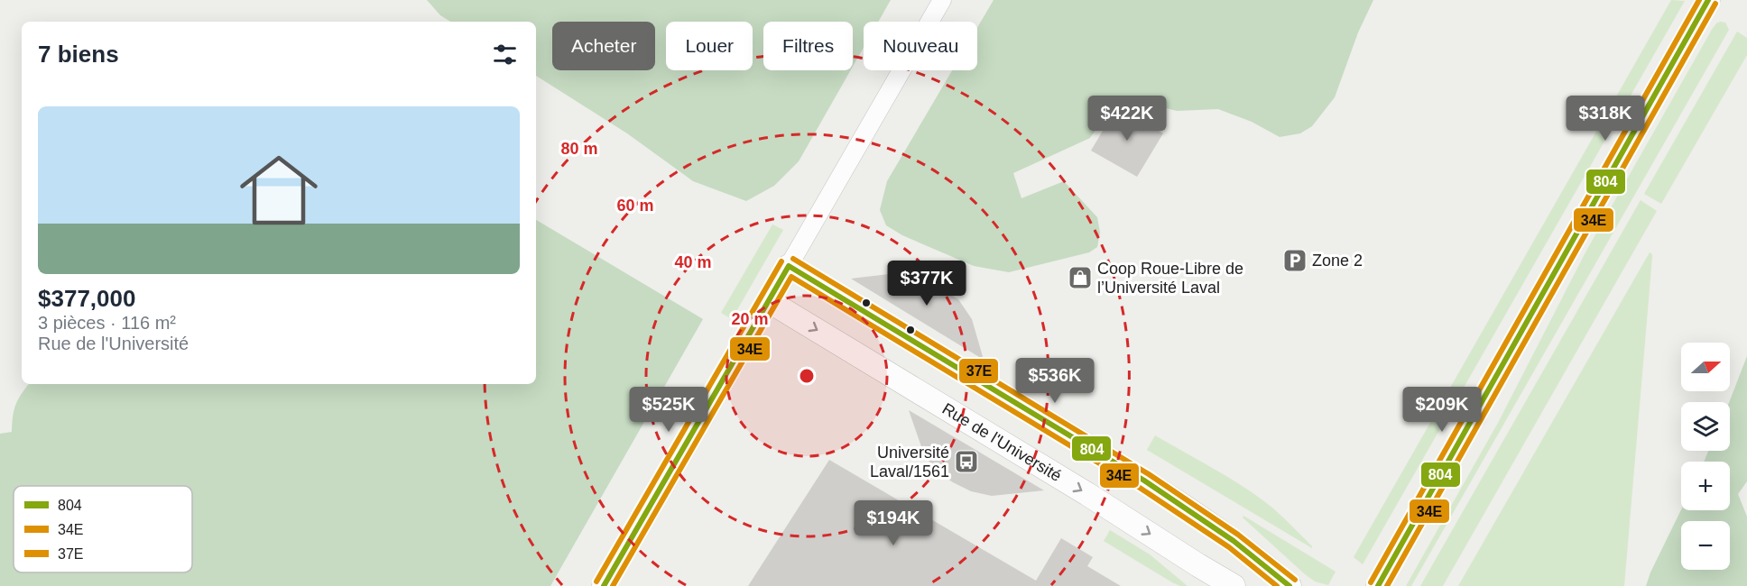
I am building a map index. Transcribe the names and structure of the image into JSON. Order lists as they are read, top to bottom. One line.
{"streets":{"street":["Rue de l'Université"]},"places":{"parking":["Zone 2"],"shop":["Coop Roue-Libre de l’Université Laval"],"bus stop":["Université Laval/1561"]},"lines":["transit line 804","transit line 37E","transit line 34E"],"legend":["804","34E","37E"],"north":"right","page":{"chip":["Acheter","Louer","Filtres","Nouveau"],"heading":"7 biens","list":[{"name":"$377,000","note":"3 pièces · 116 m² · Rue de l'Université"}],"price":["$422K","$318K","$377K","$536K","$525K","$209K","$194K"],"map_buttons":["+","−"]},"rings":["80 m","60 m","40 m","20 m"]}
